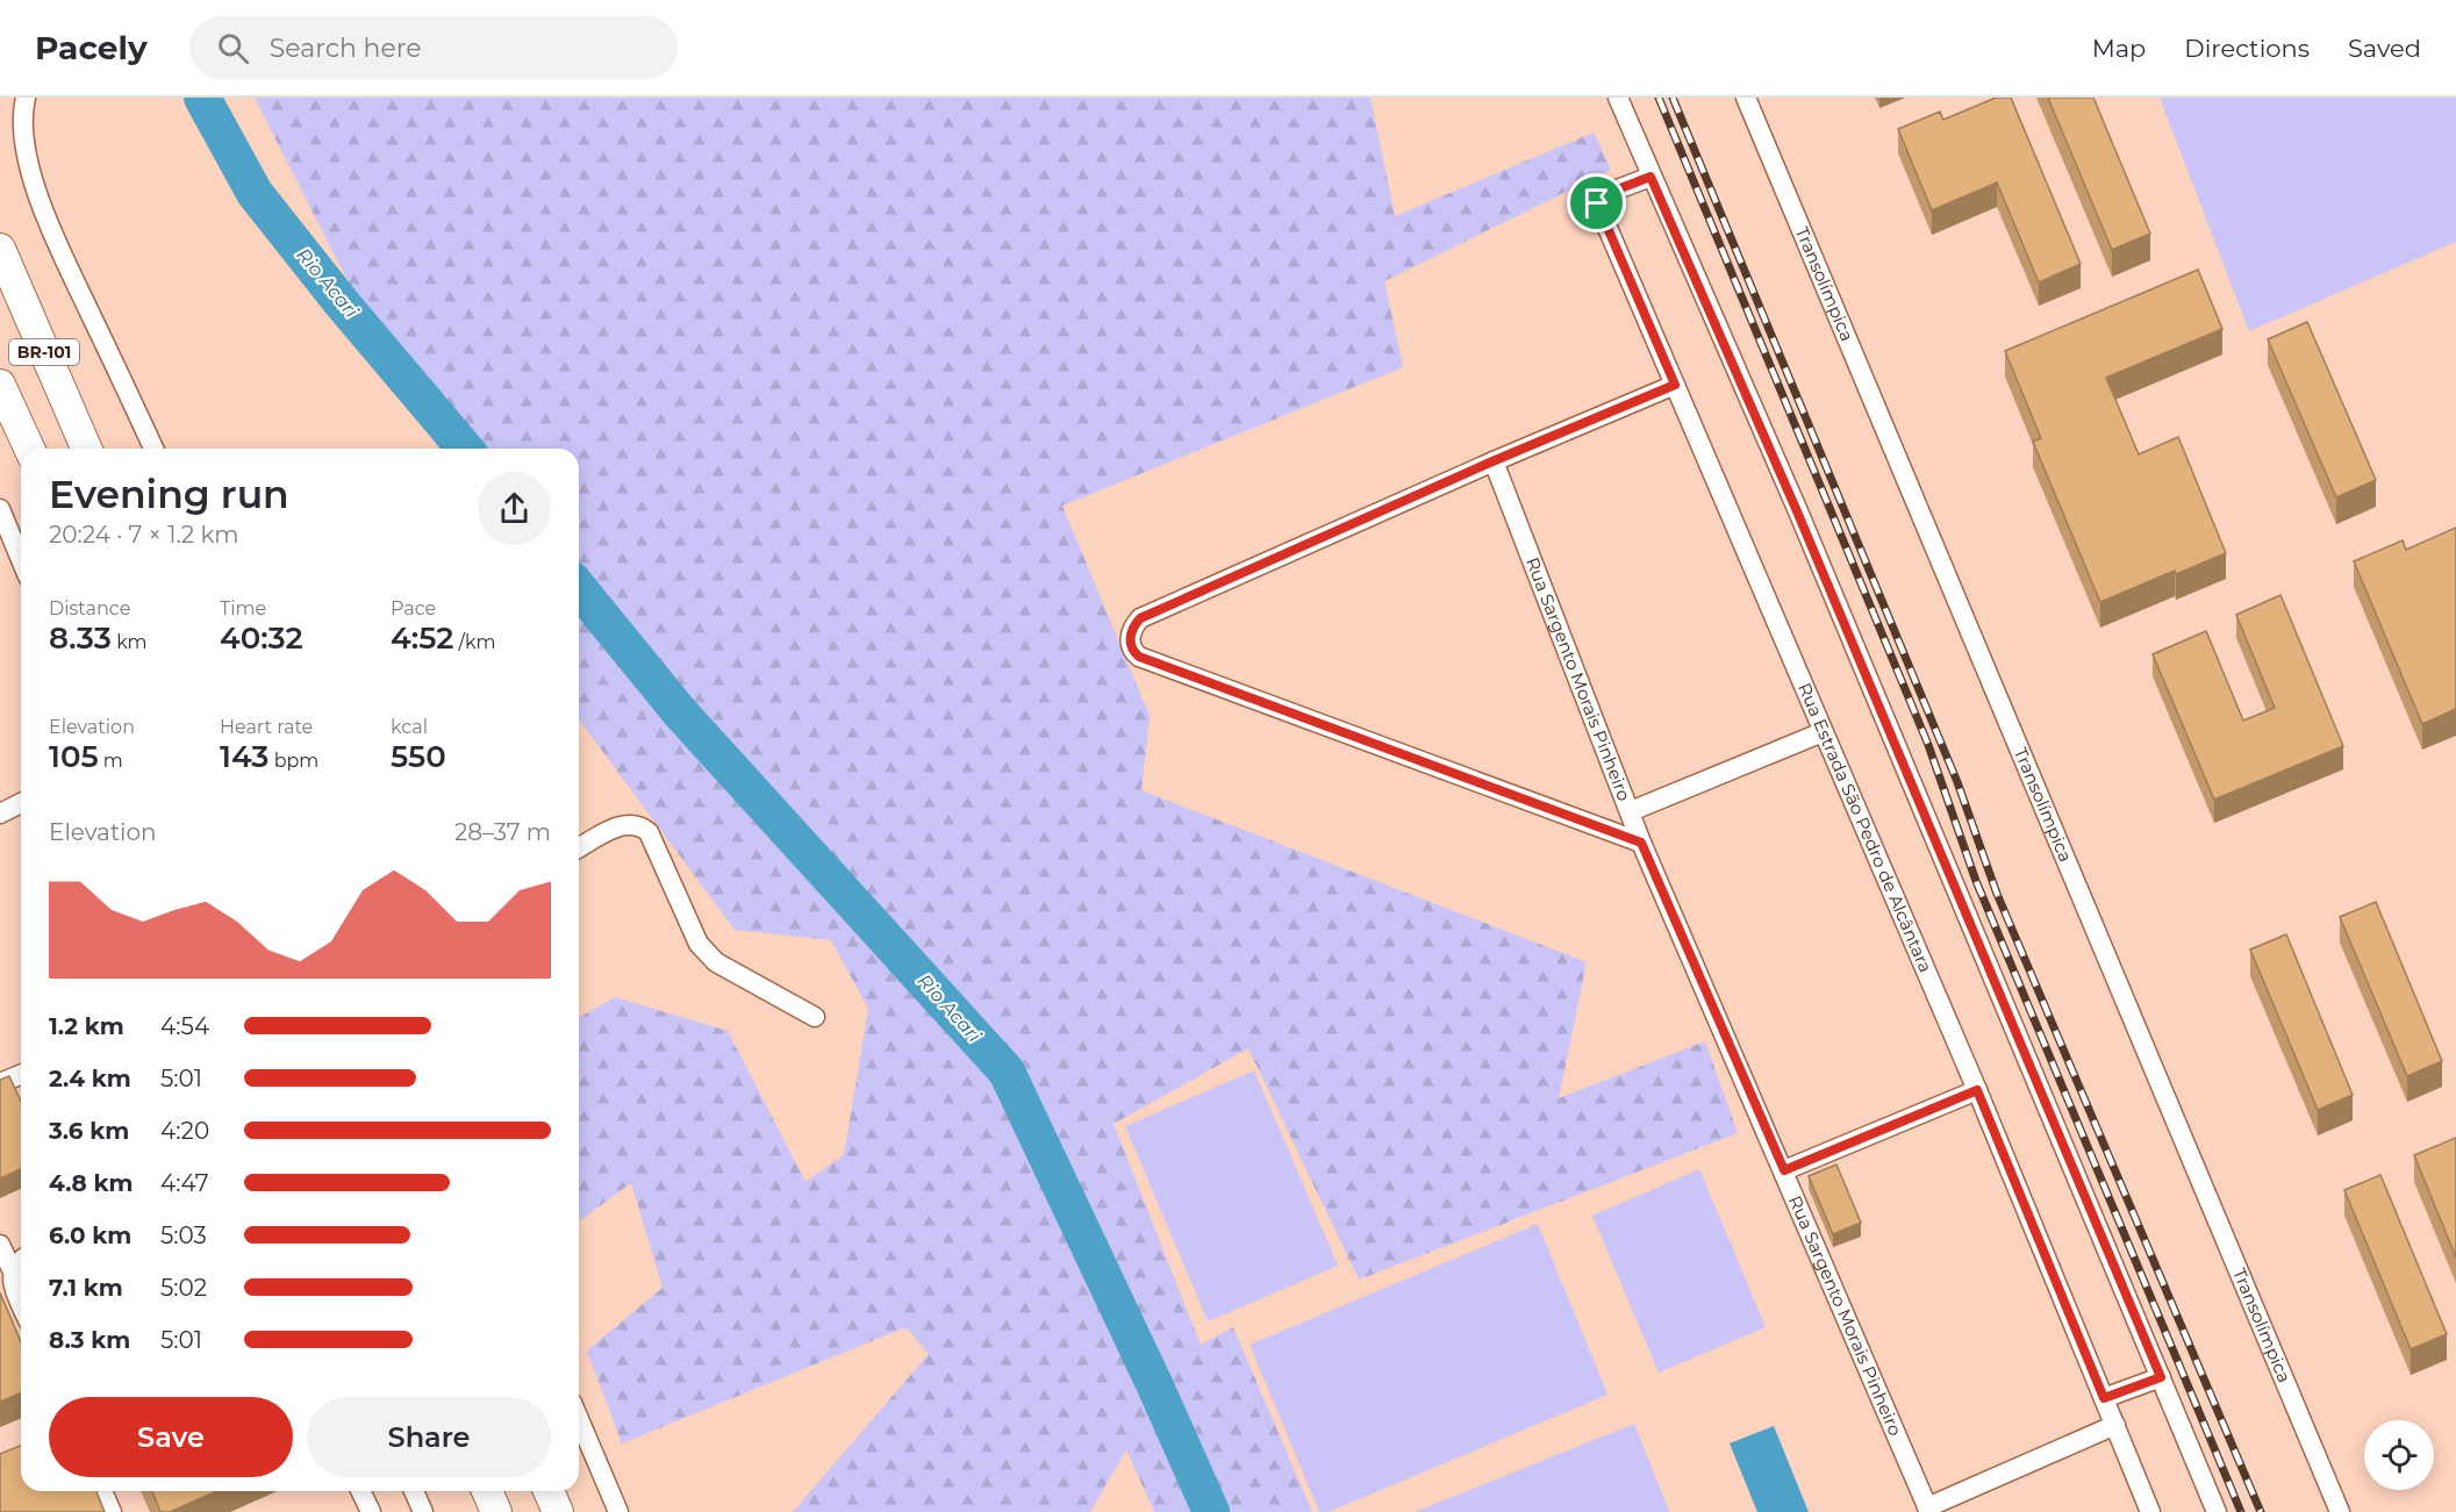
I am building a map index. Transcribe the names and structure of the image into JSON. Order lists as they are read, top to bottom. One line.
{"streets":{"highway":["BR-101"],"street":["Transolímpica","Rua Sargento Morais Pinheiro","Rua Estrada São Pedro de Alcântara"]},"water":["Rio Acari"],"page":{"header":"Pacely","search":"Search here","nav":["Map","Directions","Saved"],"heading":["Evening run","20:24 · 7 × 1.2 km"],"stats":[["Distance","8.33 km"],["Time","40:32"],["Pace","4:52 /km"],["Elevation","105 m"],["Heart rate","143 bpm"],["kcal","550"]],"chart":["Elevation","28–37 m"],"list":[{"name":"1.2 km","note":"4:54"},{"name":"2.4 km","note":"5:01"},{"name":"3.6 km","note":"4:20"},{"name":"4.8 km","note":"4:47"},{"name":"6.0 km","note":"5:03"},{"name":"7.1 km","note":"5:02"},{"name":"8.3 km","note":"5:01"}],"buttons":["Save","Share"]}}
